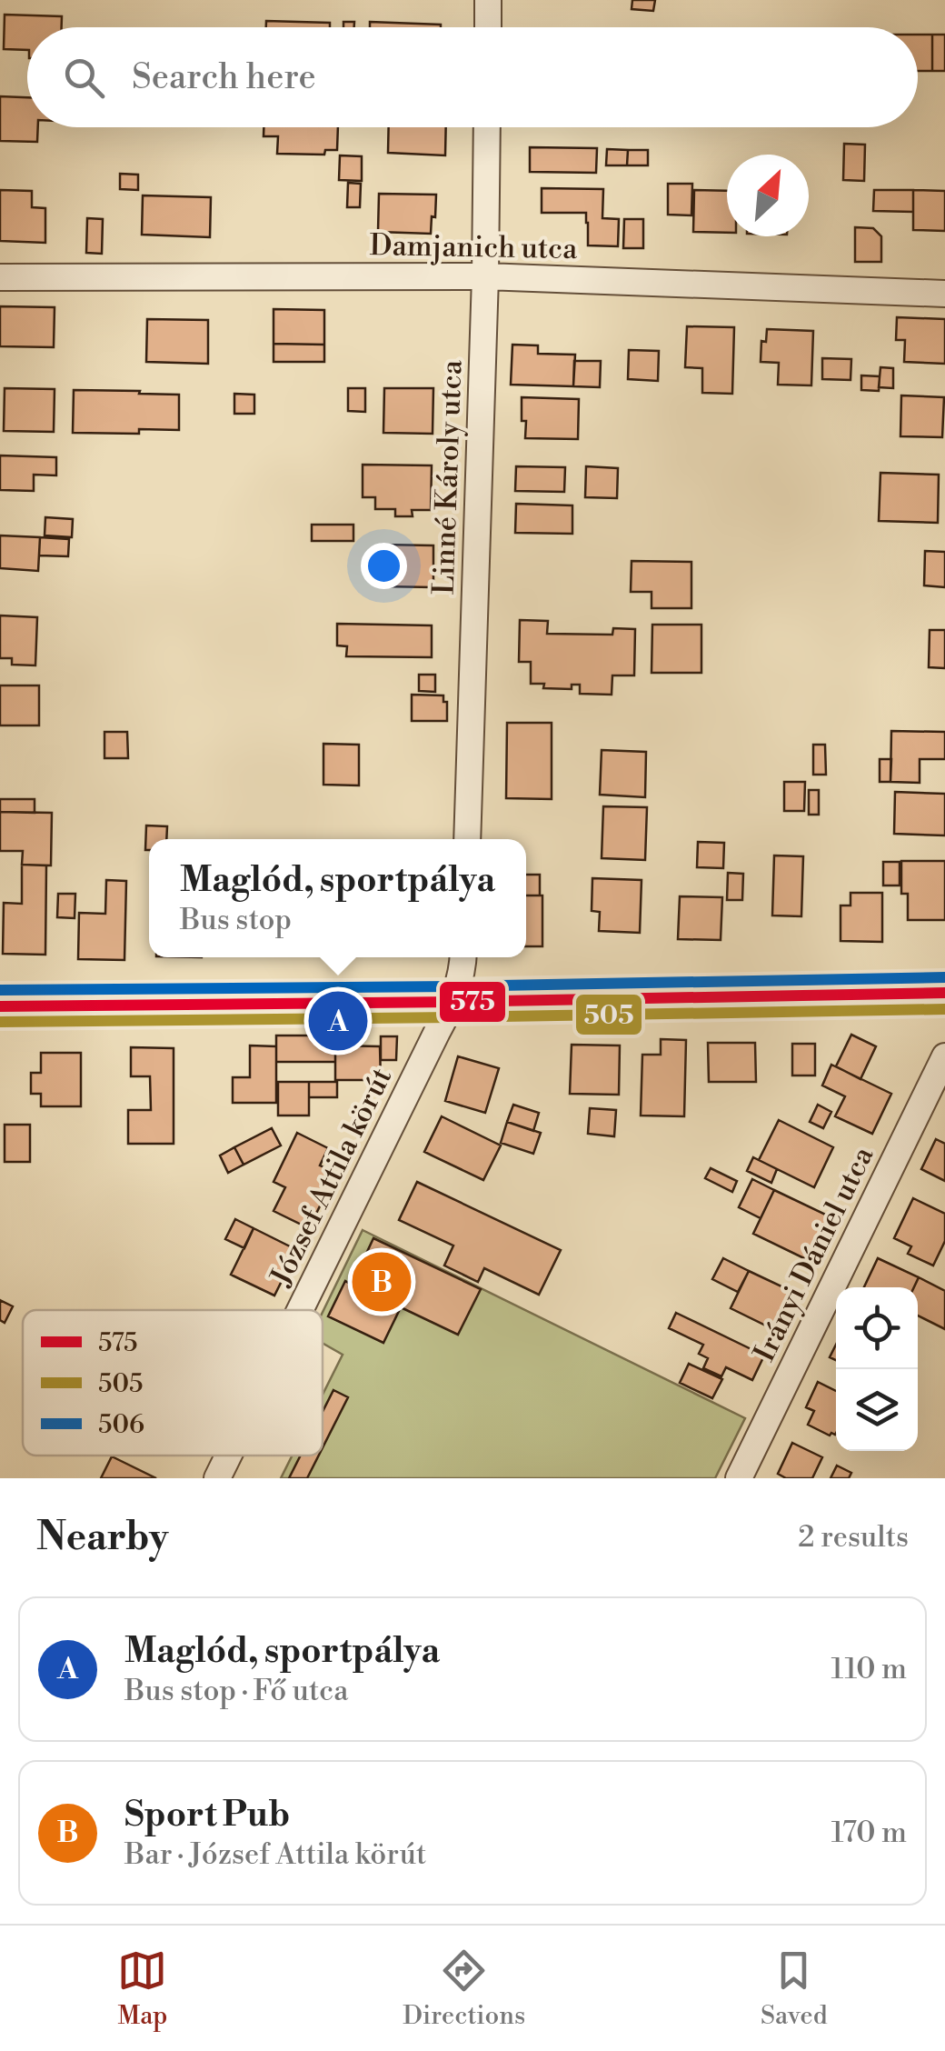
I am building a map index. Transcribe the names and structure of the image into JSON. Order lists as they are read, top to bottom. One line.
{"streets":{"street":["Damjanich utca","Linné Károly utca","József Attila körút","Irányi Dániel utca"]},"crossings":[["Damjanich utca","Linné Károly utca"]],"lines":["transit line 506","transit line 575","transit line 505"],"legend":["575","505","506"],"north":"top right","page":{"search":"Search here","popup":["Maglód, sportpálya","Bus stop"],"pins":["A","B"],"heading":["Nearby","2 results"],"list":[{"mark":"A","name":"Maglód, sportpálya","note":"Bus stop · Fő utca","value":"110 m"},{"mark":"B","name":"Sport Pub","note":"Bar · József Attila körút","value":"170 m"}],"nav":["Map","Directions","Saved"]}}
